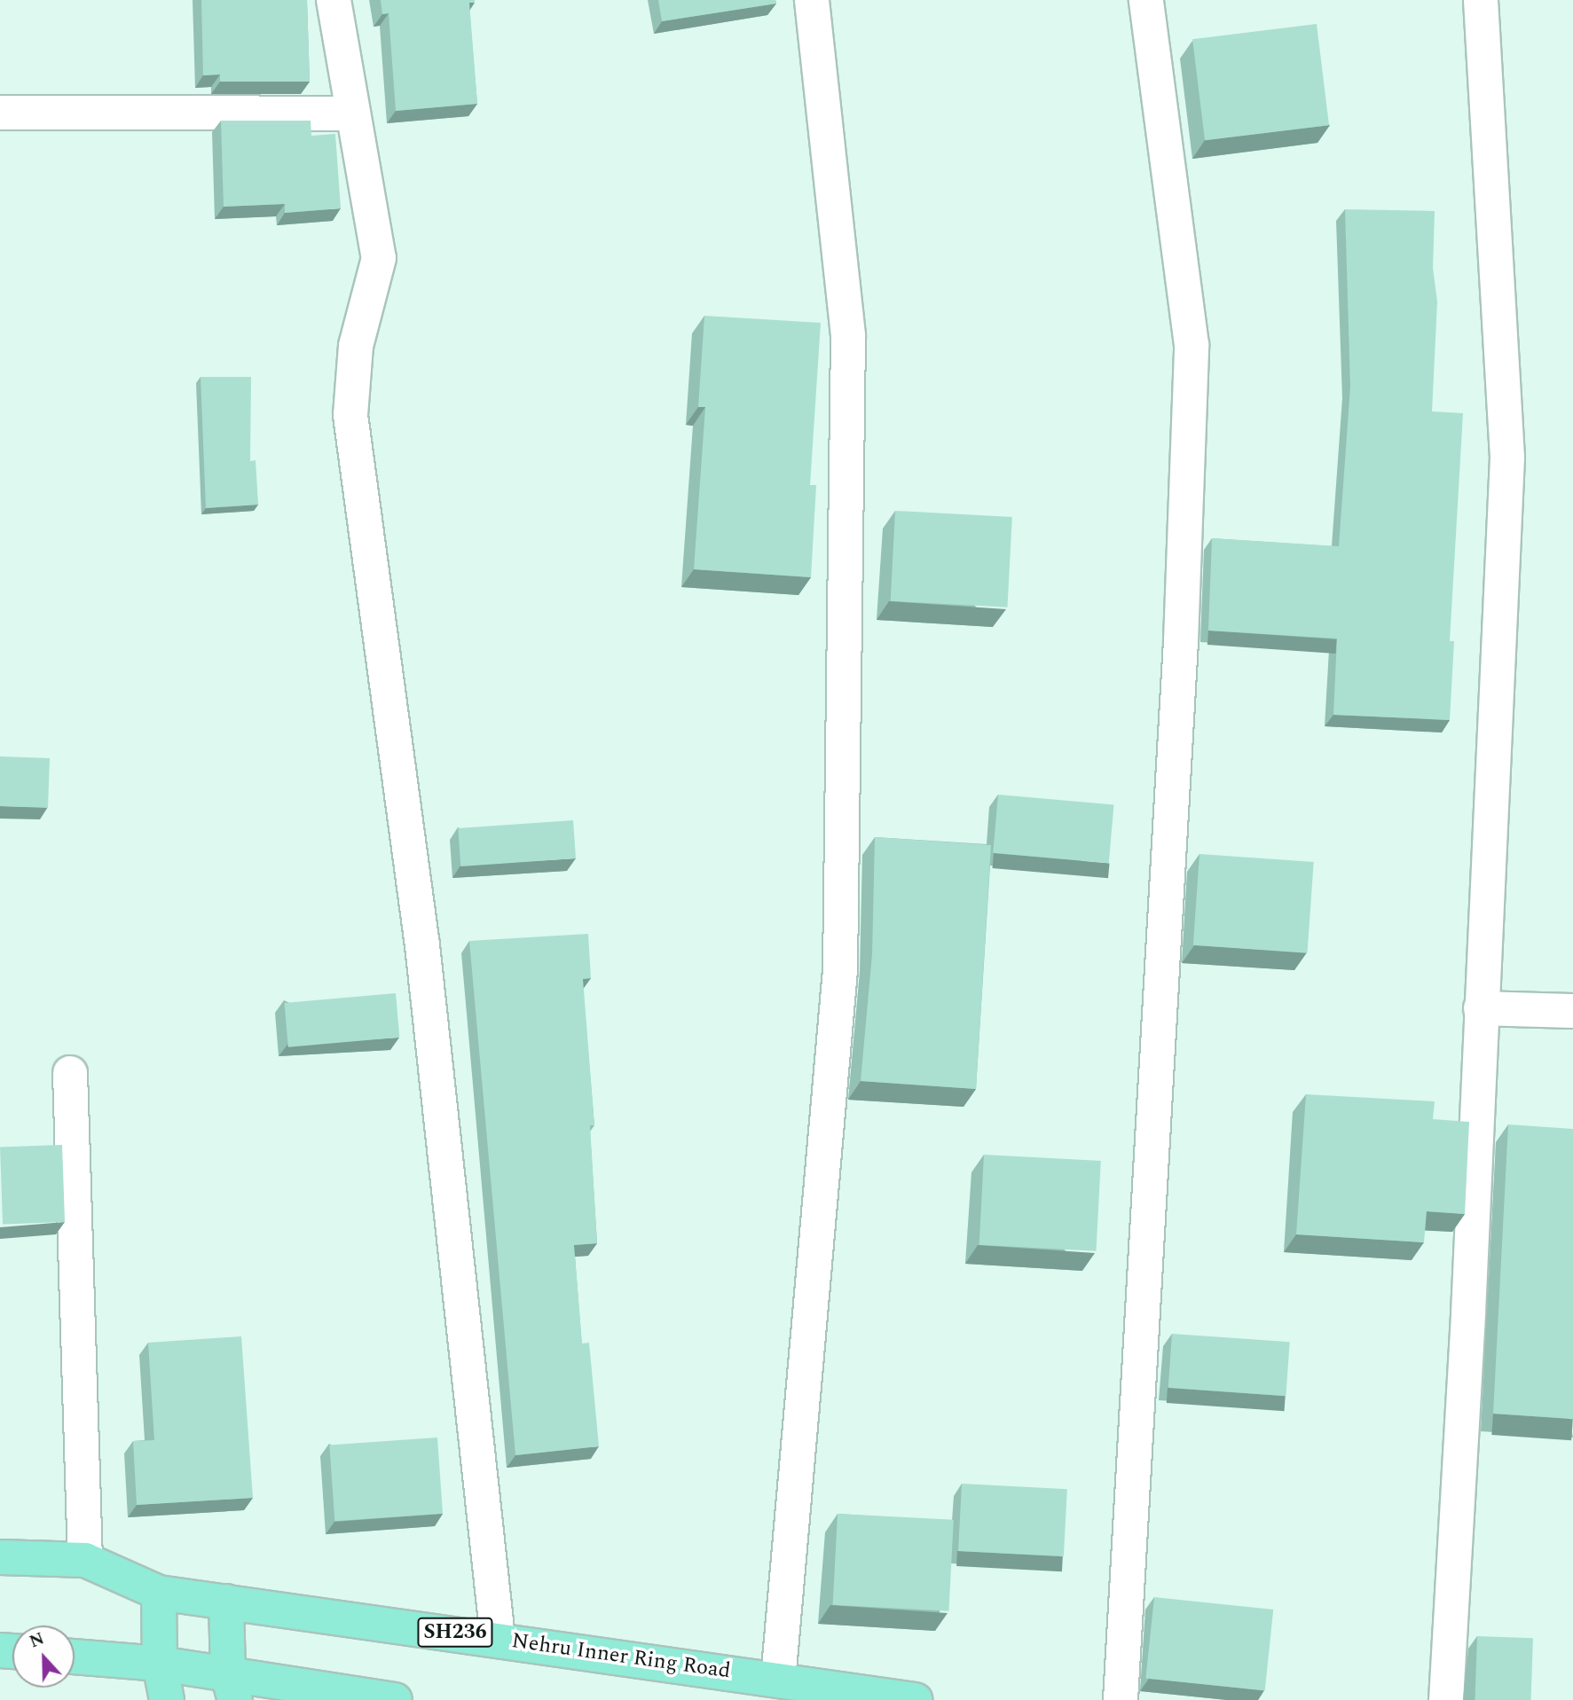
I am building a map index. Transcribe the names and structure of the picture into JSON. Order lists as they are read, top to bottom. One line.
{"streets":{"main road":["SH236","Nehru Inner Ring Road"]},"north":"top"}
